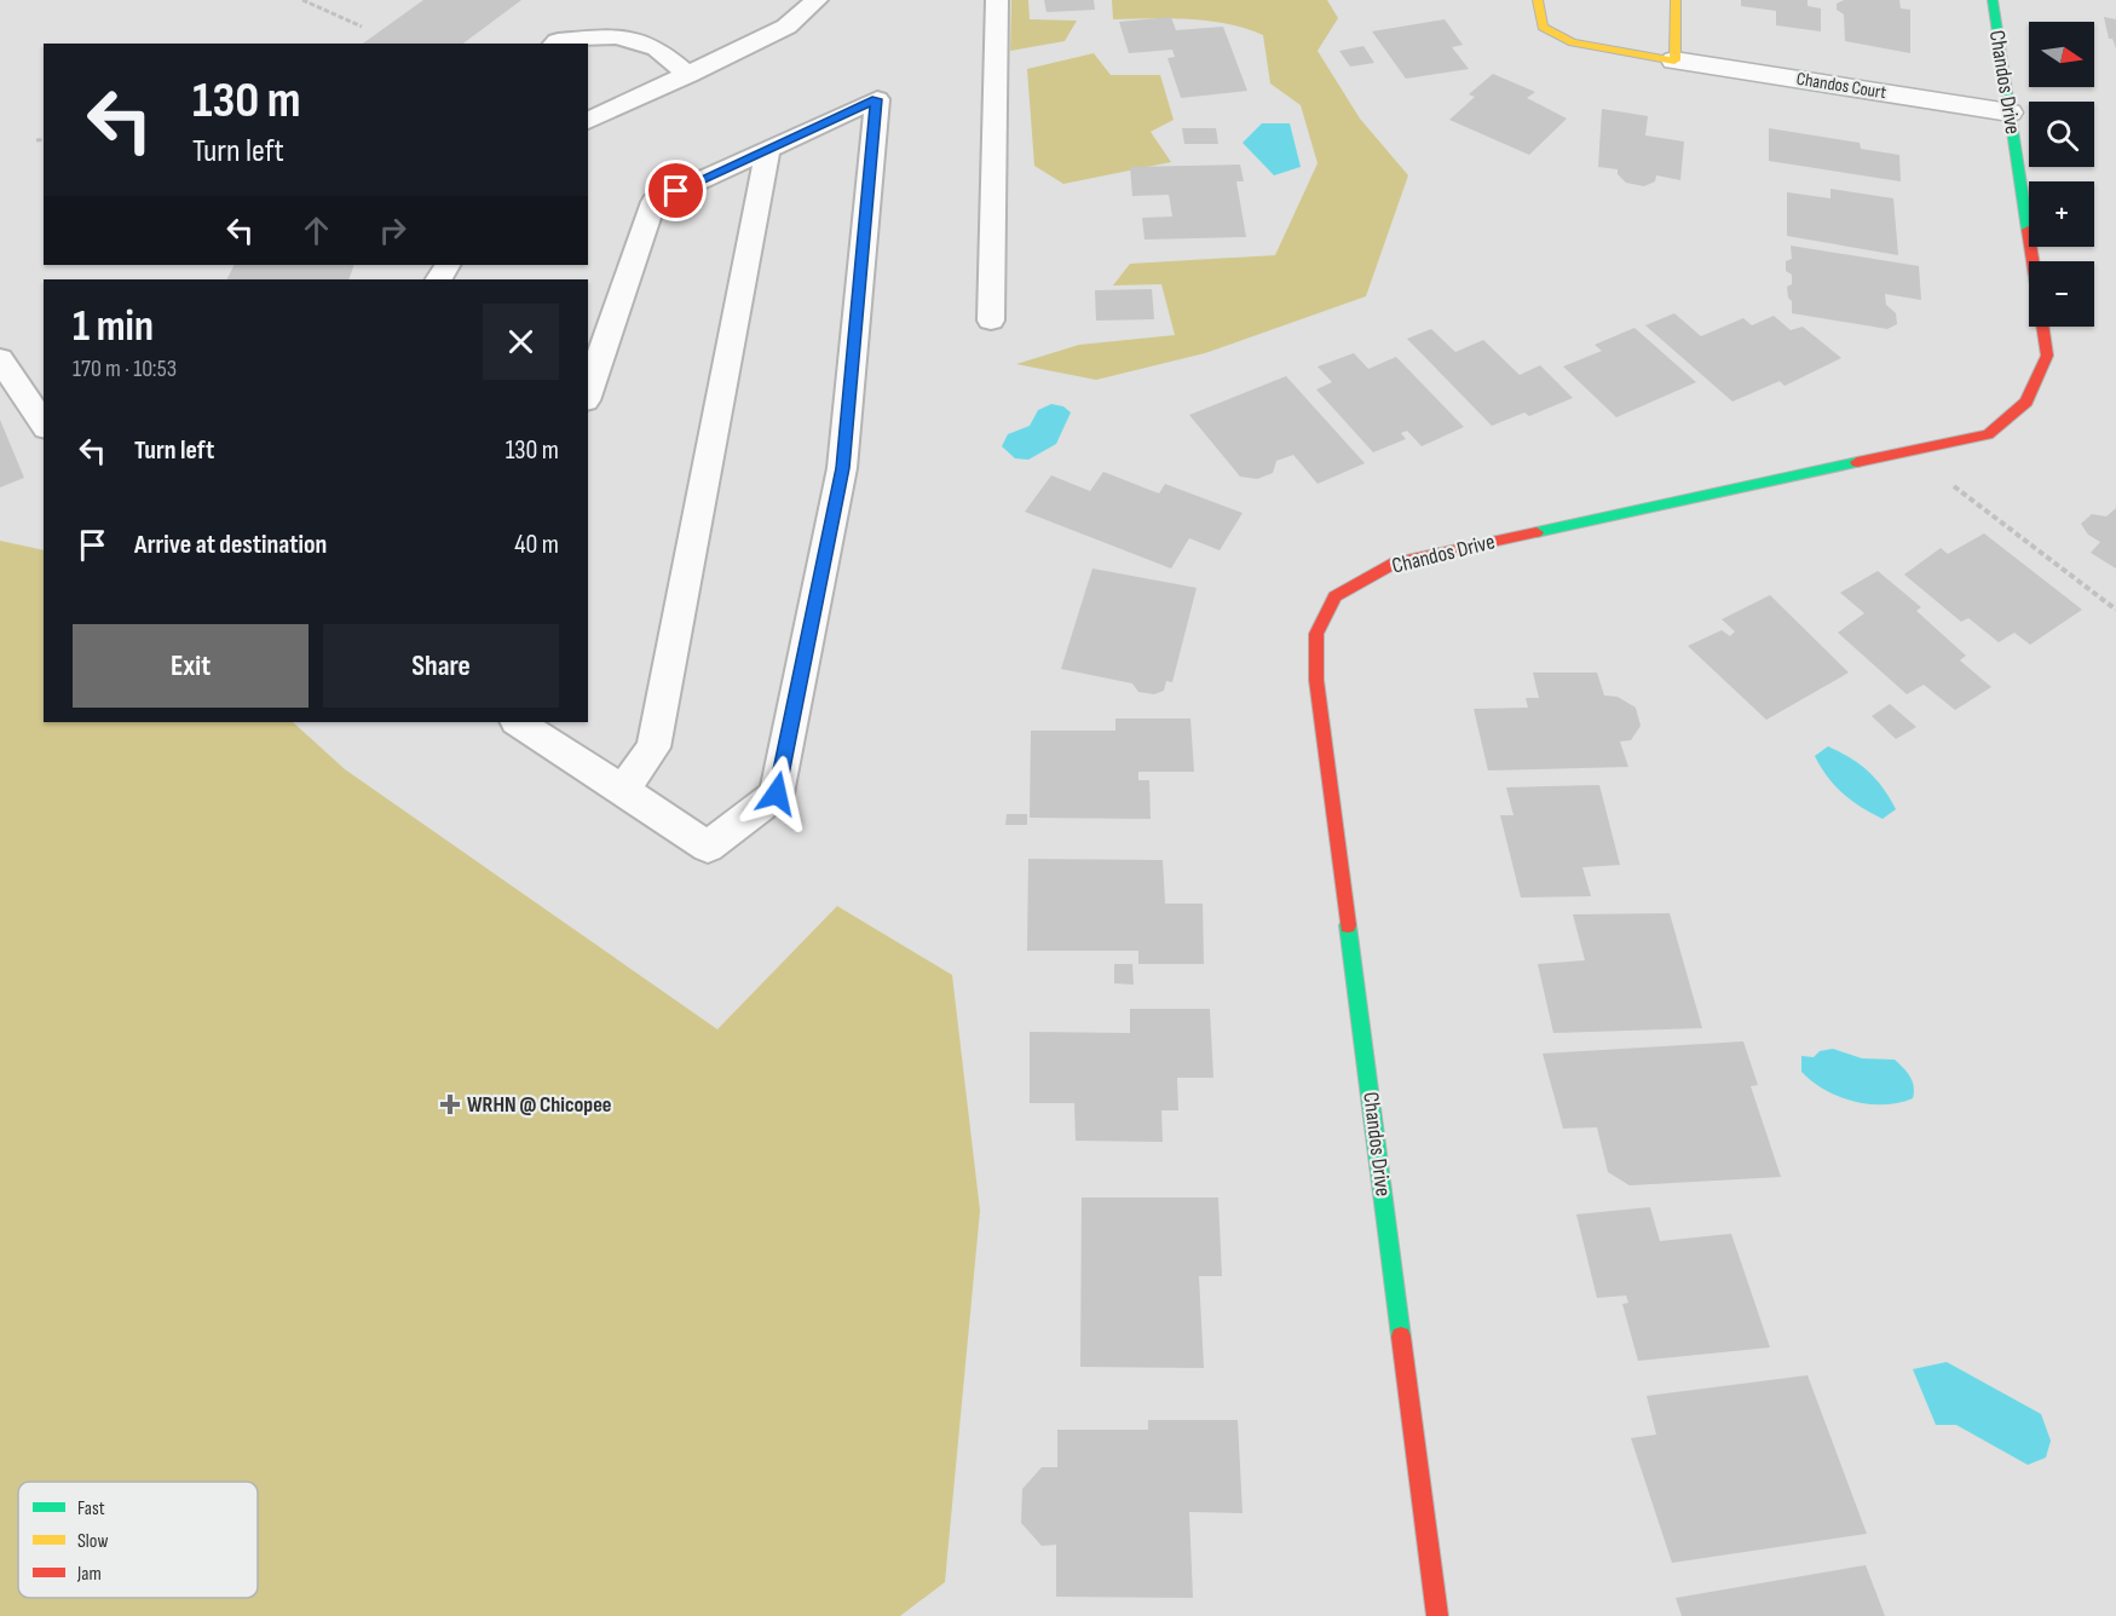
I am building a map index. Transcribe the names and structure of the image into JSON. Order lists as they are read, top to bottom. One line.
{"streets":{"street":["Chandos Drive","Chandos Court"]},"crossings":[["Chandos Drive","Chandos Court"]],"places":{"health":["WRHN @ Chicopee"]},"legend":["Fast","Slow","Jam"],"north":"right","page":{"map_buttons":["+","−"],"turn":["130 m","Turn left"],"heading":["1 min","170 m · 10:53"],"list":[{"name":"Turn left","value":"130 m"},{"name":"Arrive at destination","value":"40 m"}],"buttons":["Exit","Share"]}}
